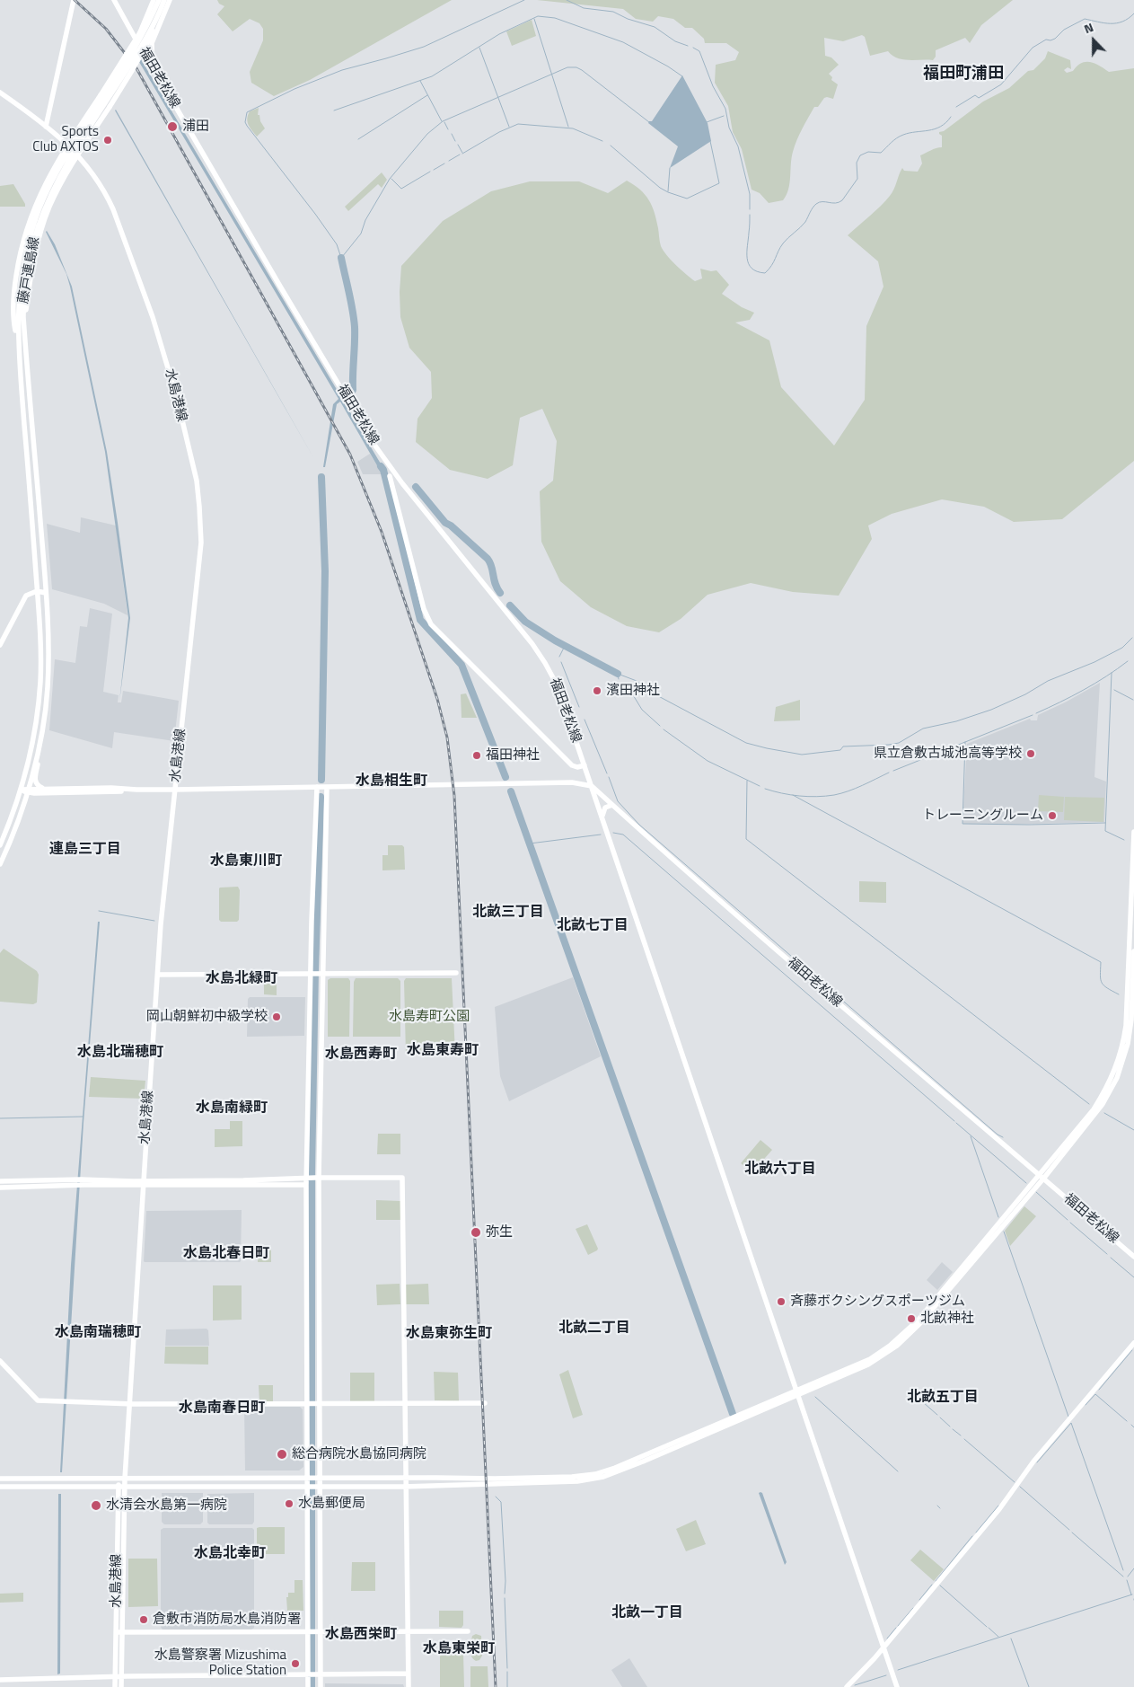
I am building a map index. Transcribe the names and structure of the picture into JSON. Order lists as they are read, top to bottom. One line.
{"streets":{"street":["福田老松線","藤戸連島線","水島港線"]},"districts":["福田町浦田","水島相生町","連島三丁目","水島東川町","北畝三丁目","北畝七丁目","水島北緑町","水島東寿町","水島北瑞穂町","水島西寿町","水島南緑町","北畝六丁目","水島北春日町","北畝二丁目","水島南瑞穂町","水島東弥生町","北畝五丁目","水島南春日町","水島北幸町","北畝一丁目","水島西栄町","水島東栄町"],"parks":["水島寿町公園"],"places":["浦田","Sports Club AXTOS","濱田神社","県立倉敷古城池高等学校","福田神社","トレーニングルーム","岡山朝鮮初中級学校","弥生","斉藤ボクシングスポーツジム","北畝神社","総合病院水島協同病院","水島郵便局","水清会水島第一病院","倉敷市消防局水島消防署","水島警察署 Mizushima Police Station"],"north":"top"}
